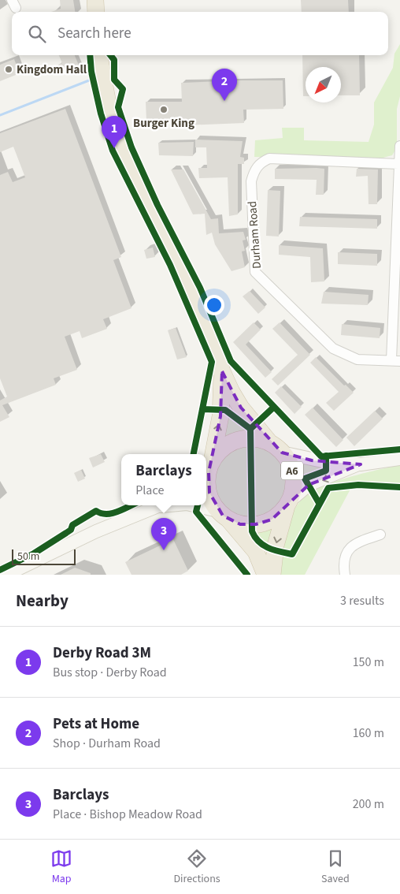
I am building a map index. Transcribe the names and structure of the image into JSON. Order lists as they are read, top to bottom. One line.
{"streets":{"highway":["A6"],"street":["Durham Road"]},"places":["Kingdom Hall","Burger King"],"scale_bar":"50 m","north":"bottom left","page":{"search":"Search here","pins":["2","1","3"],"popup":["Barclays","Place"],"scale":"50 m","heading":["Nearby","3 results"],"list":[{"mark":"1","name":"Derby Road 3M","note":"Bus stop · Derby Road","value":"150 m"},{"mark":"2","name":"Pets at Home","note":"Shop · Durham Road","value":"160 m"},{"mark":"3","name":"Barclays","note":"Place · Bishop Meadow Road","value":"200 m"}],"nav":["Map","Directions","Saved"]}}
